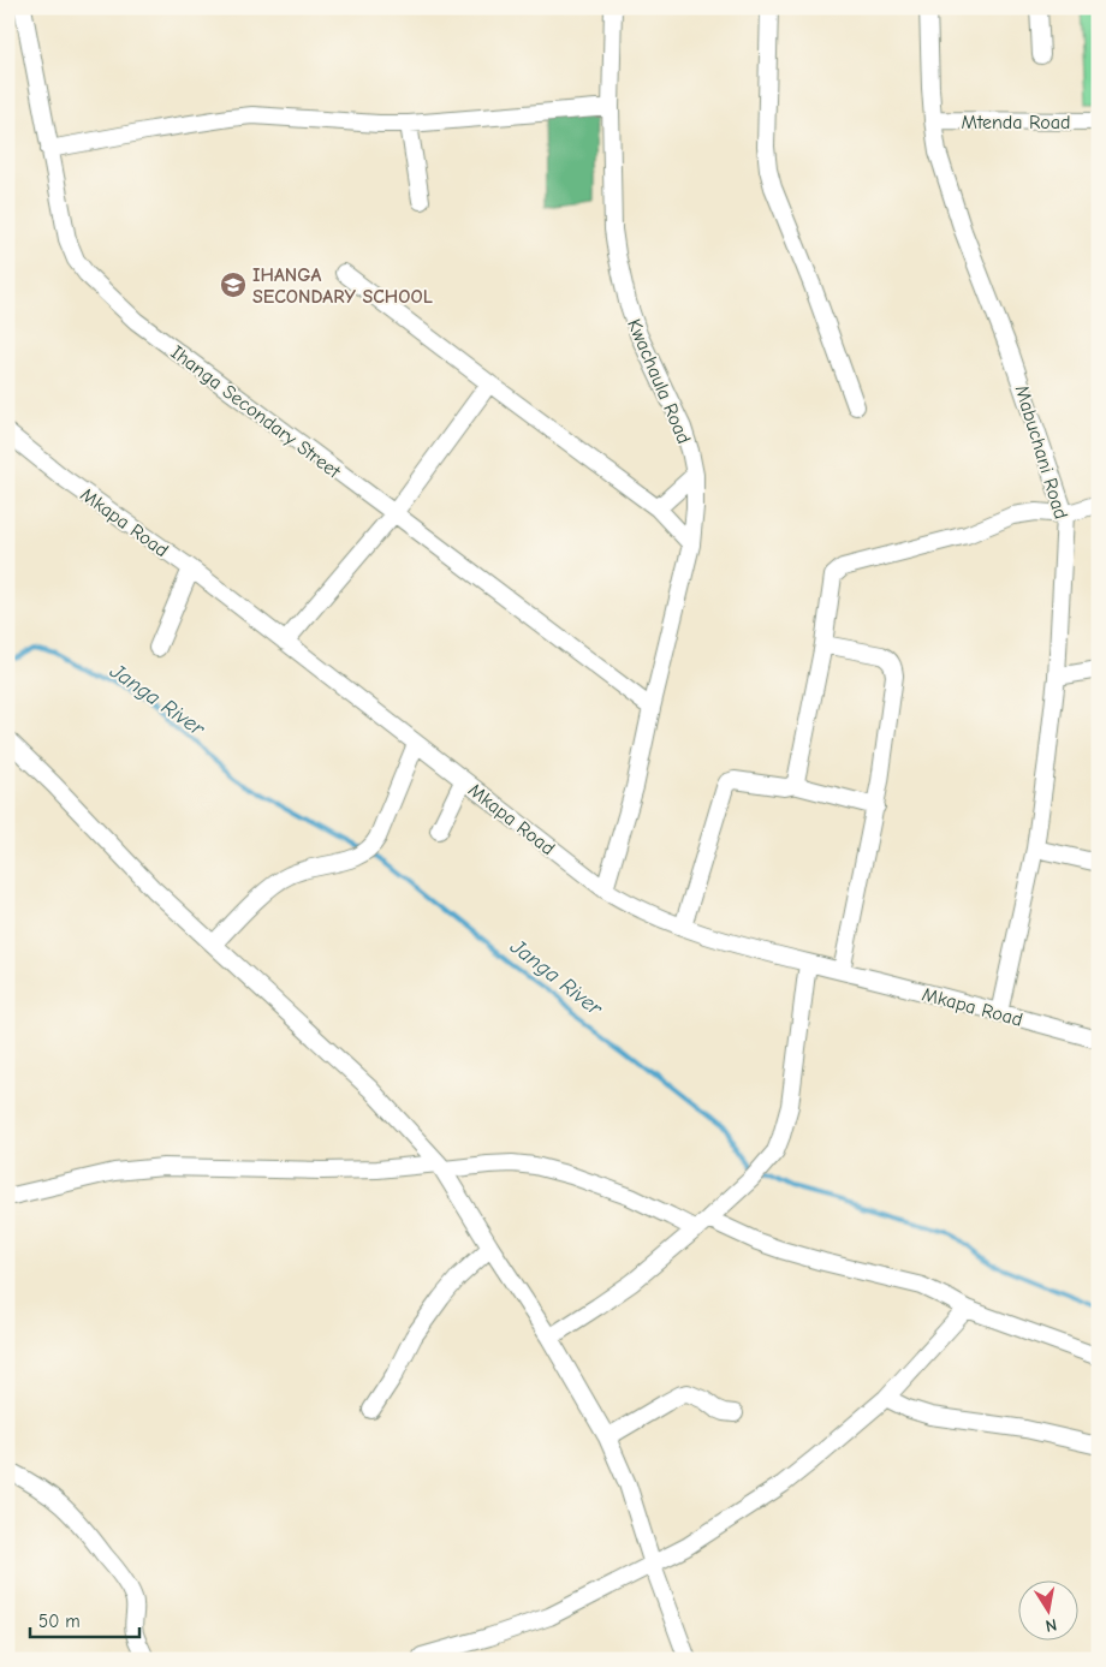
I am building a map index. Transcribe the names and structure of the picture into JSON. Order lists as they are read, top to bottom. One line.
{"streets":{"street":["Mtenda Road","Kwachaula Road","Ihanga Secondary Street","Mabuchani Road","Mkapa Road"]},"crossings":[["Mtenda Road","Mabuchani Road"],["Kwachaula Road","Ihanga Secondary Street"],["Kwachaula Road","Mkapa Road"],["Mabuchani Road","Mkapa Road"]],"water":["Janga River"],"places":{"school or university":["IHANGA SECONDARY SCHOOL"]},"scale_bar":"50 m","north":"bottom"}
